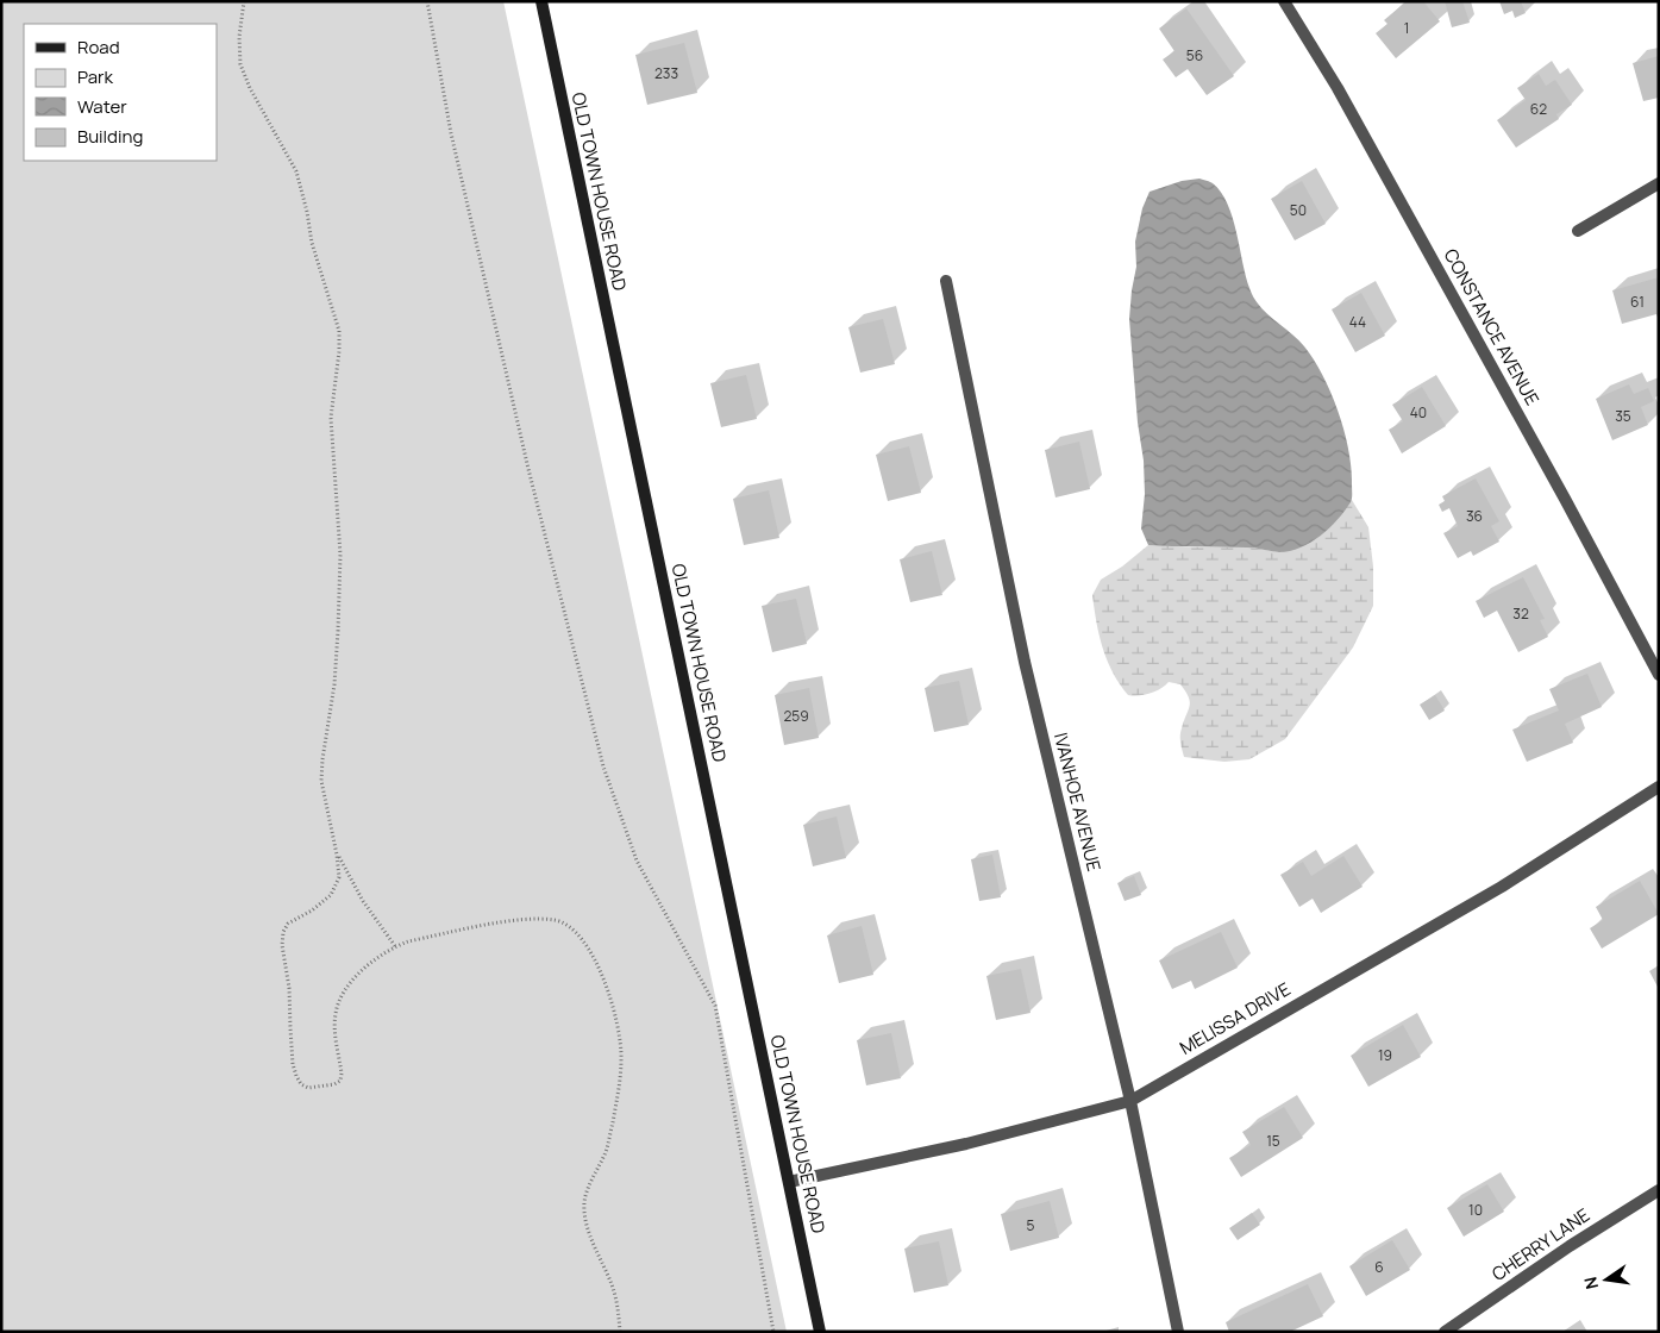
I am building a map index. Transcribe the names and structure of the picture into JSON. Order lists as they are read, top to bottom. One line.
{"streets":{"main road":["OLD TOWN HOUSE ROAD"],"street":["CONSTANCE AVENUE","IVANHOE AVENUE","MELISSA DRIVE","CHERRY LANE"]},"crossings":[["OLD TOWN HOUSE ROAD","MELISSA DRIVE"],["IVANHOE AVENUE","MELISSA DRIVE"]],"house_numbers":["1","56","233","62","50","61","44","40","35","36","32","259","19","15","10","5","6"],"legend":["Road","Park","Water","Building"],"north":"left"}
